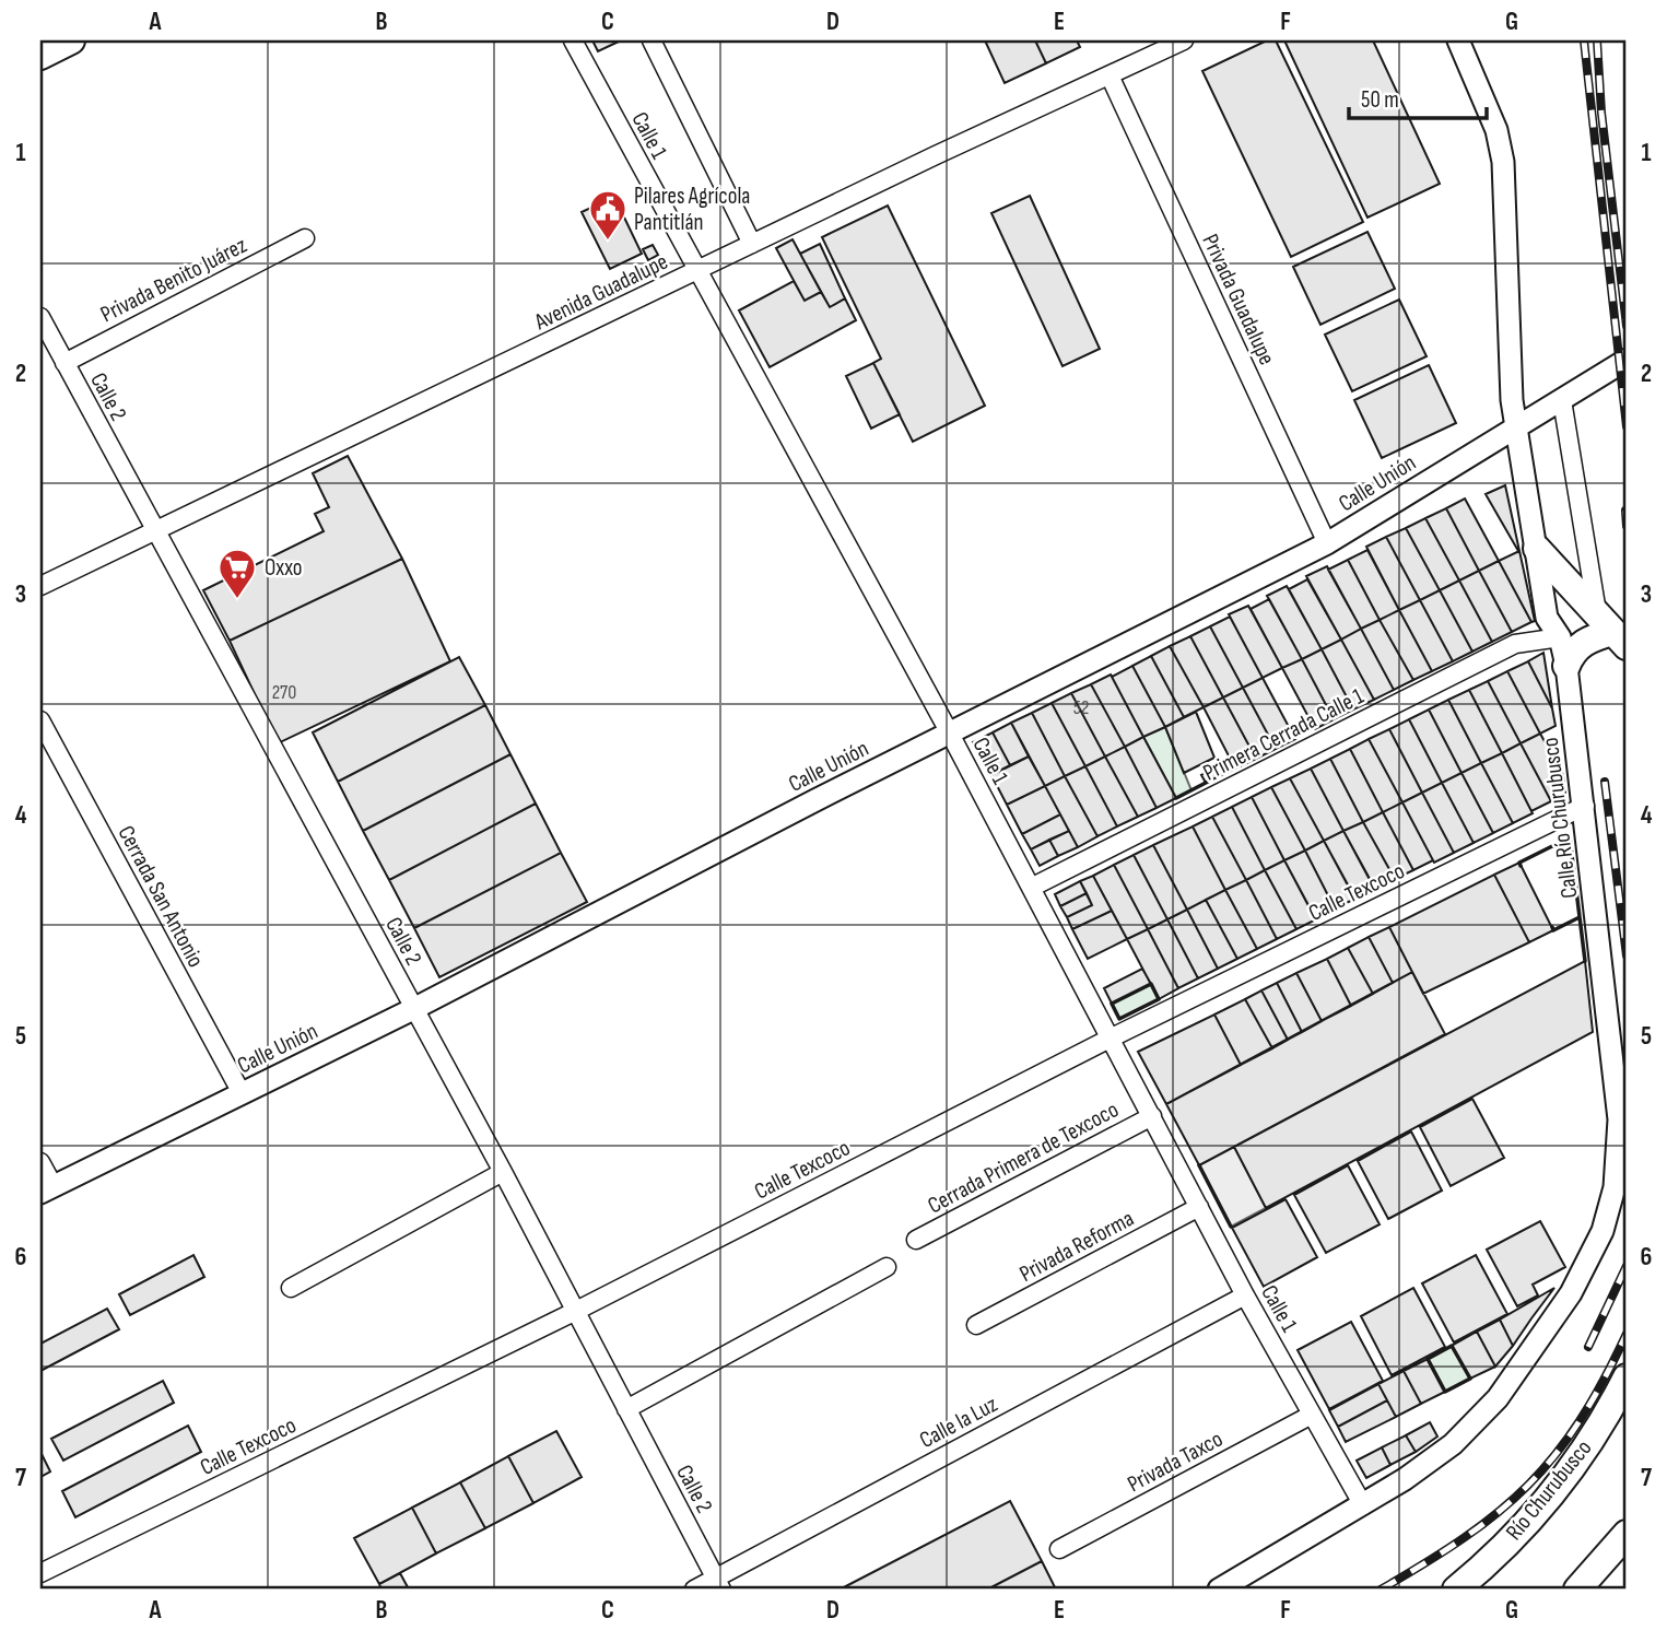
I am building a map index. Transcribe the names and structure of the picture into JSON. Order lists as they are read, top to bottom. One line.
{"streets":{"main road":["Río Churubusco"],"street":["Calle 1","Privada Benito Juárez","Avenida Guadalupe","Privada Guadalupe","Calle 2","Calle Unión","Primera Cerrada Calle 1","Calle Río Churubusco","Calle Texcoco","Cerrada San Antonio","Cerrada Primera de Texcoco","Privada Reforma","Calle la Luz","Privada Taxco"]},"crossings":[["Calle 1","Avenida Guadalupe"],["Calle 1","Calle Unión"],["Calle 1","Primera Cerrada Calle 1"],["Calle 1","Calle Río Churubusco"],["Calle 1","Calle Texcoco"],["Calle 1","Cerrada Primera de Texcoco"],["Calle 1","Privada Reforma"],["Calle 1","Calle la Luz"],["Calle 1","Privada Taxco"],["Privada Benito Juárez","Calle 2"],["Avenida Guadalupe","Privada Guadalupe"],["Avenida Guadalupe","Calle 2"],["Privada Guadalupe","Calle Unión"],["Calle 2","Calle Unión"],["Calle 2","Calle Texcoco"],["Calle 2","Calle la Luz"],["Calle Unión","Calle Río Churubusco"],["Calle Unión","Cerrada San Antonio"],["Primera Cerrada Calle 1","Calle Río Churubusco"],["Calle Río Churubusco","Calle Texcoco"]],"places":{"public building":["Pilares Agrícola Pantitlán"],"supermarket":["Oxxo"]},"house_numbers":["270","52"],"scale_bar":"50 m","grid":{"columns":["A","B","C","D","E","F","G"],"rows":["1","2","3","4","5","6","7"]}}
